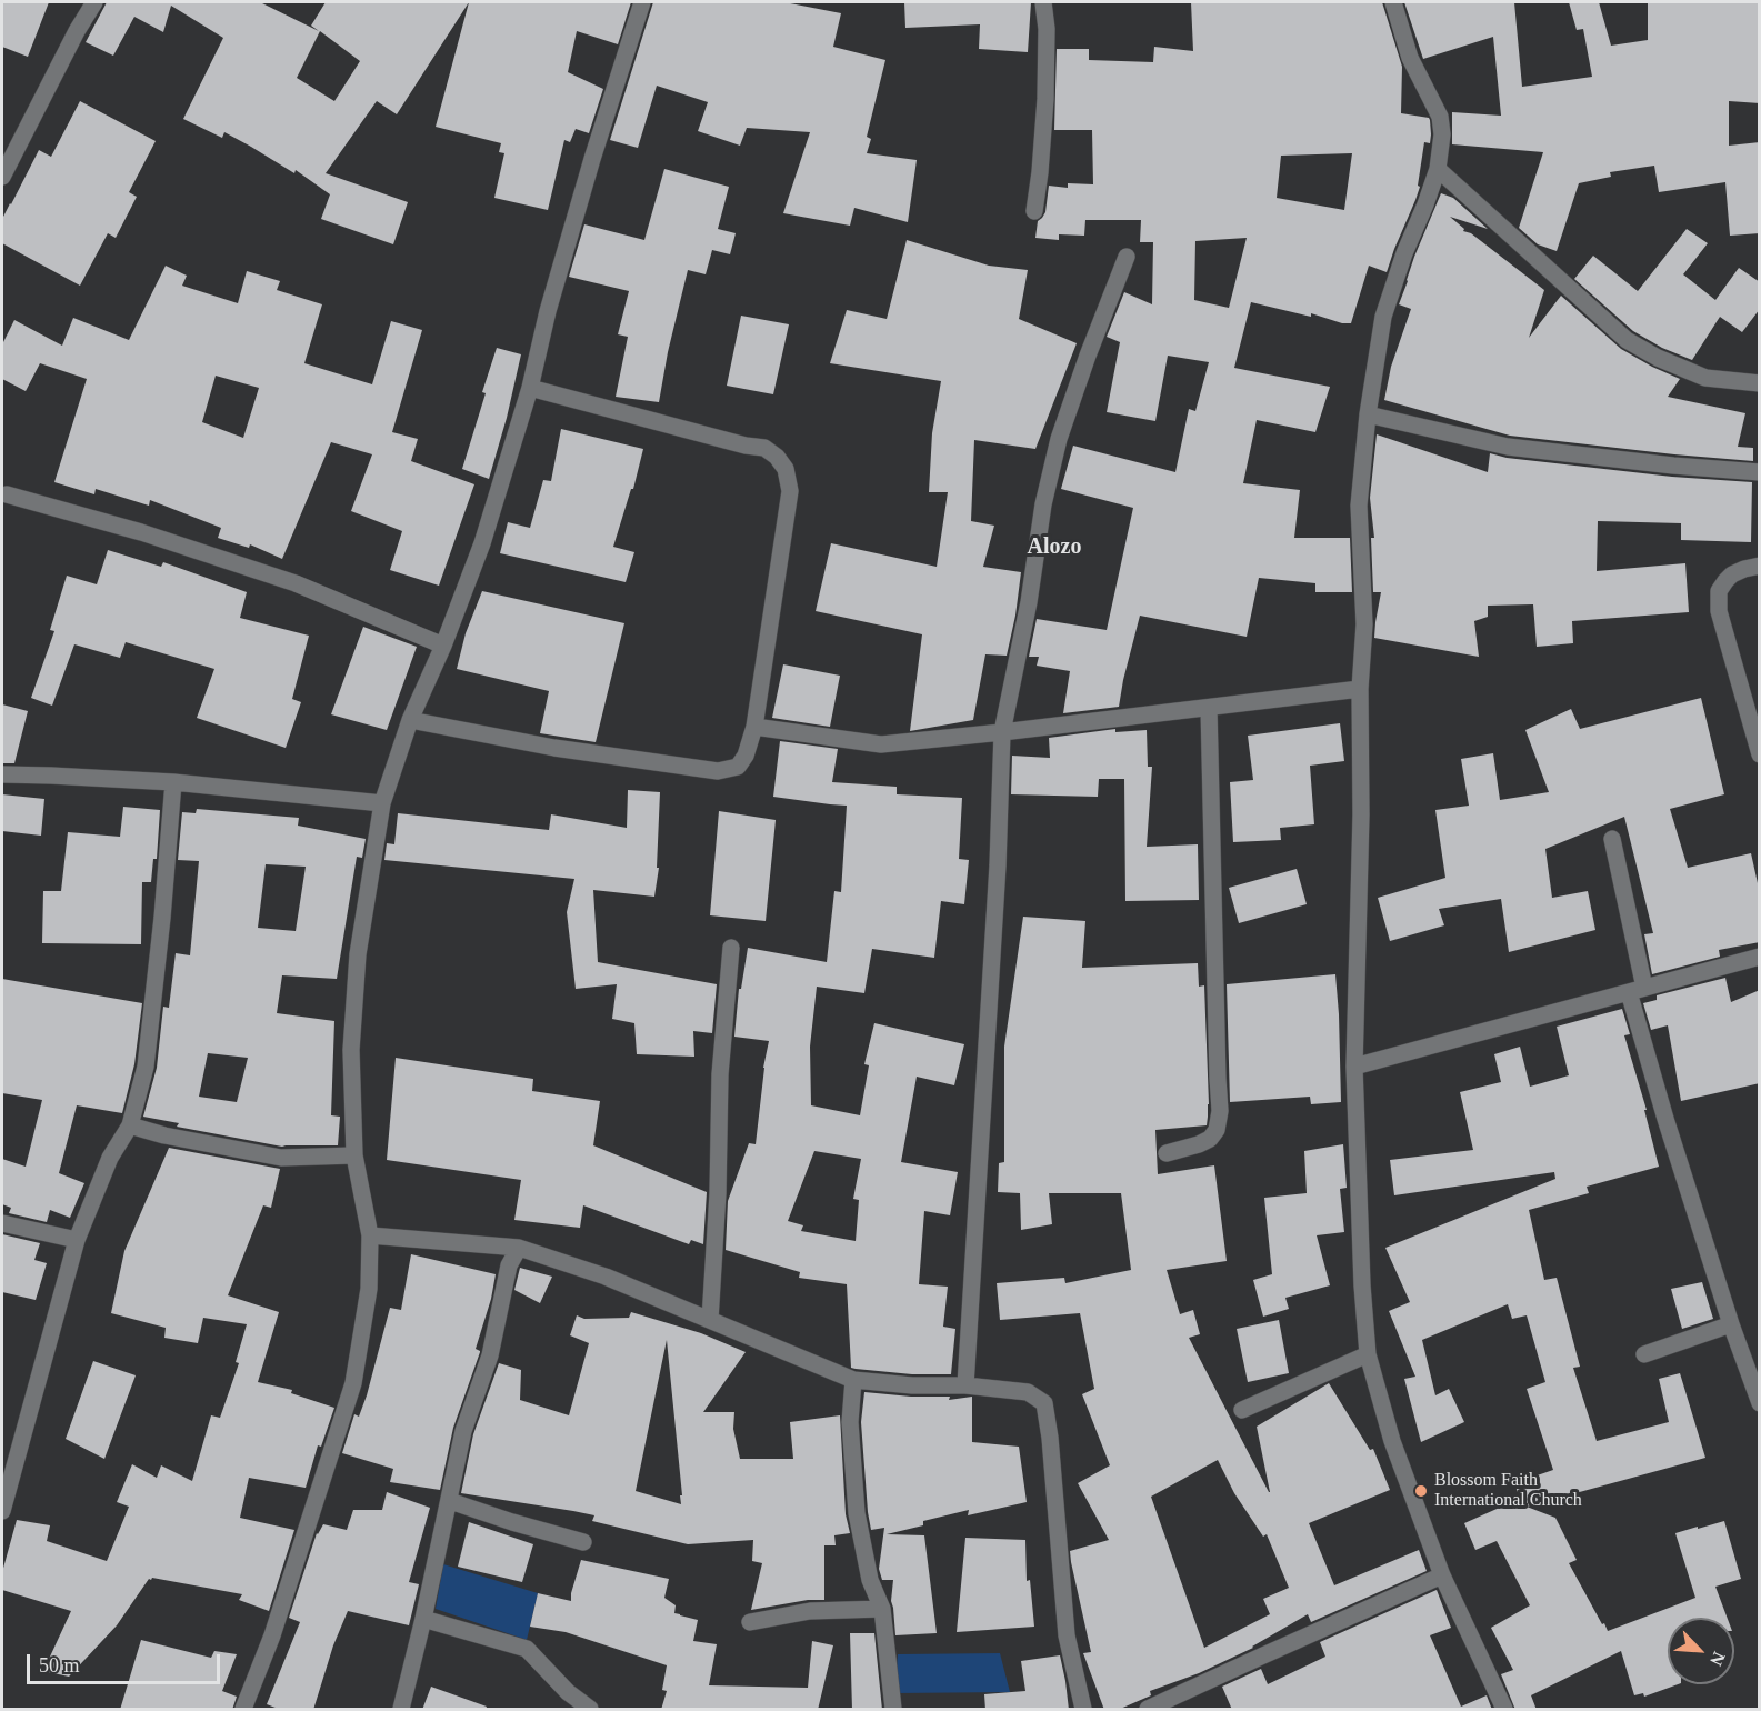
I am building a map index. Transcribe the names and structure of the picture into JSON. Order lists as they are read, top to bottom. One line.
{"districts":["Alozo"],"places":["Blossom Faith International Church"],"scale_bar":"50 m","north":"bottom right"}
